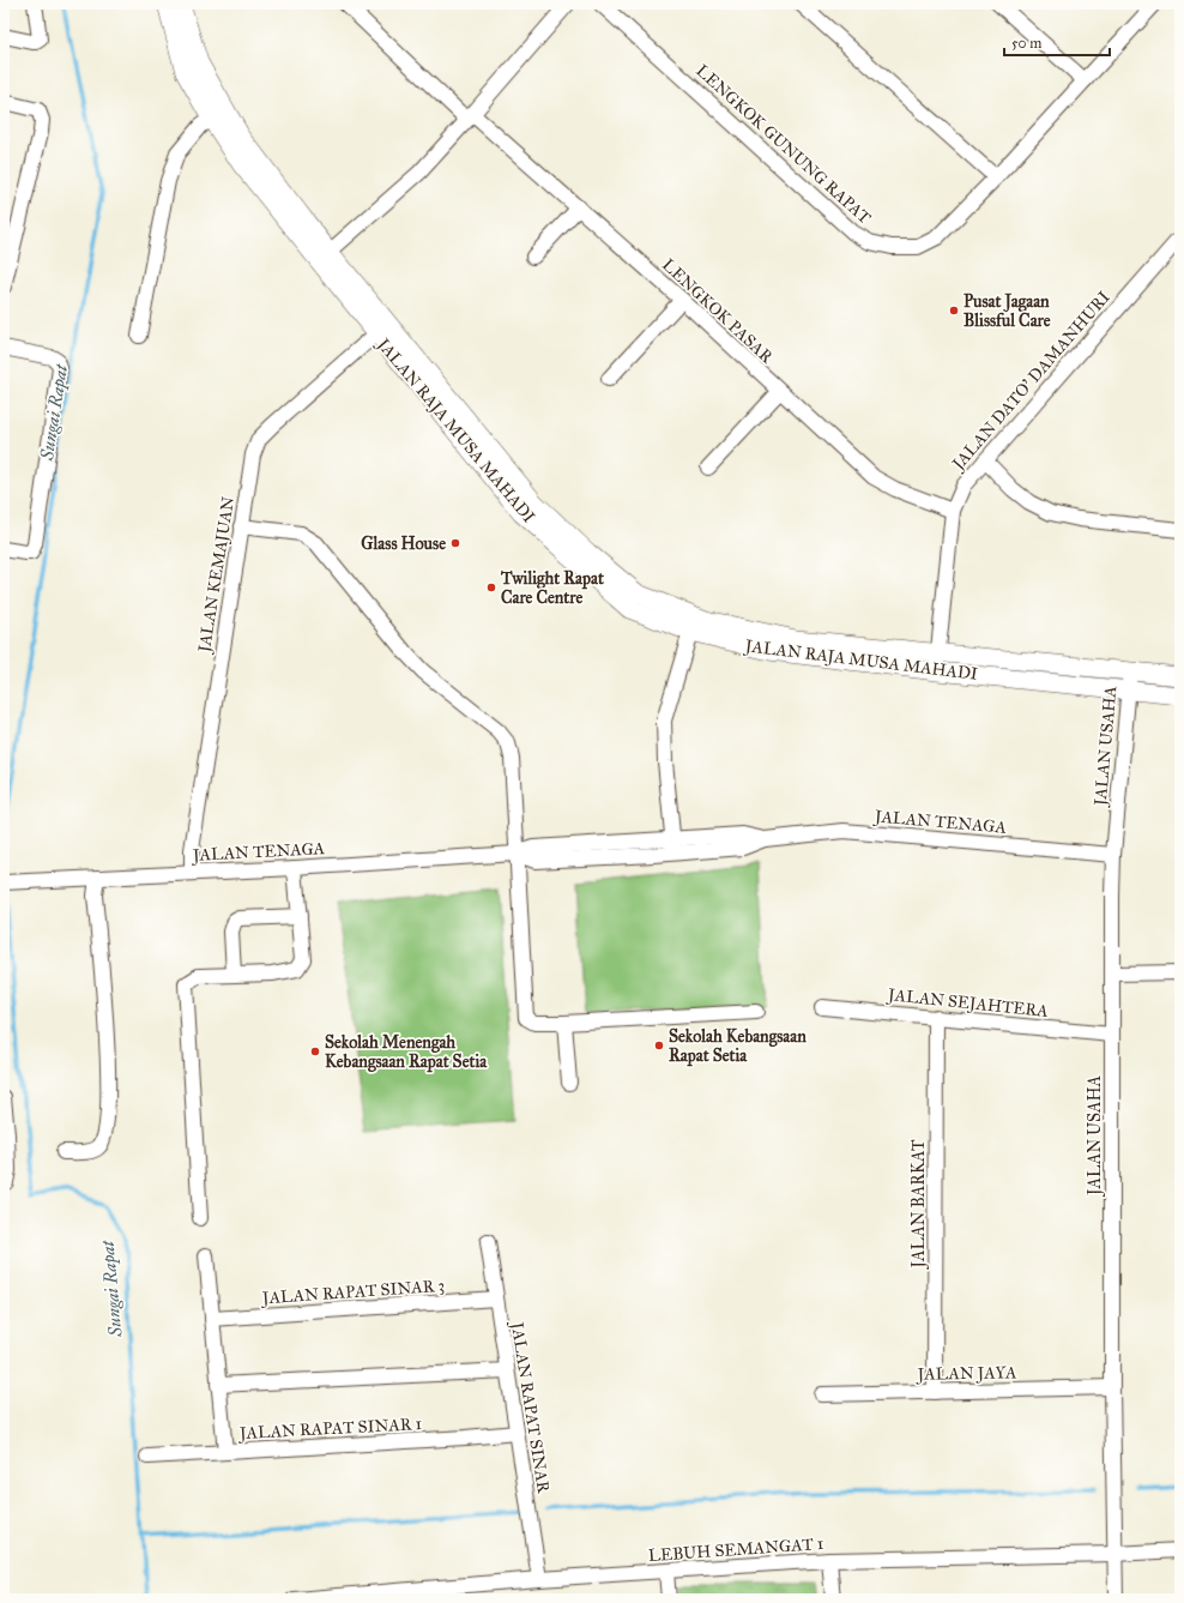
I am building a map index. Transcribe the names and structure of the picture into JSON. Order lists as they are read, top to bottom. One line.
{"streets":{"main road":["JALAN RAJA MUSA MAHADI"],"street":["LENGKOK GUNUNG RAPAT","LENGKOK PASAR","JALAN DATO' DAMANHURI","JALAN KEMAJUAN","JALAN USAHA","JALAN TENAGA","JALAN SEJAHTERA","JALAN BARKAT","JALAN RAPAT SINAR 3","JALAN JAYA","JALAN RAPAT SINAR","JALAN RAPAT SINAR 1","LEBUH SEMANGAT 1"]},"crossings":[["LENGKOK PASAR","JALAN DATO' DAMANHURI"],["JALAN DATO' DAMANHURI","JALAN RAJA MUSA MAHADI"],["JALAN RAJA MUSA MAHADI","JALAN KEMAJUAN"],["JALAN RAJA MUSA MAHADI","JALAN USAHA"],["JALAN KEMAJUAN","JALAN TENAGA"],["JALAN USAHA","JALAN TENAGA"],["JALAN USAHA","JALAN SEJAHTERA"],["JALAN USAHA","JALAN JAYA"],["JALAN USAHA","LEBUH SEMANGAT 1"],["JALAN SEJAHTERA","JALAN BARKAT"],["JALAN BARKAT","JALAN JAYA"],["JALAN RAPAT SINAR 3","JALAN RAPAT SINAR"],["JALAN RAPAT SINAR","JALAN RAPAT SINAR 1"],["JALAN RAPAT SINAR","LEBUH SEMANGAT 1"]],"water":["Sungai Rapat"],"places":["Pusat Jagaan Blissful Care","Glass House","Twilight Rapat Care Centre","Sekolah Kebangsaan Rapat Setia","Sekolah Menengah Kebangsaan Rapat Setia"],"scale_bar":"50 m"}
